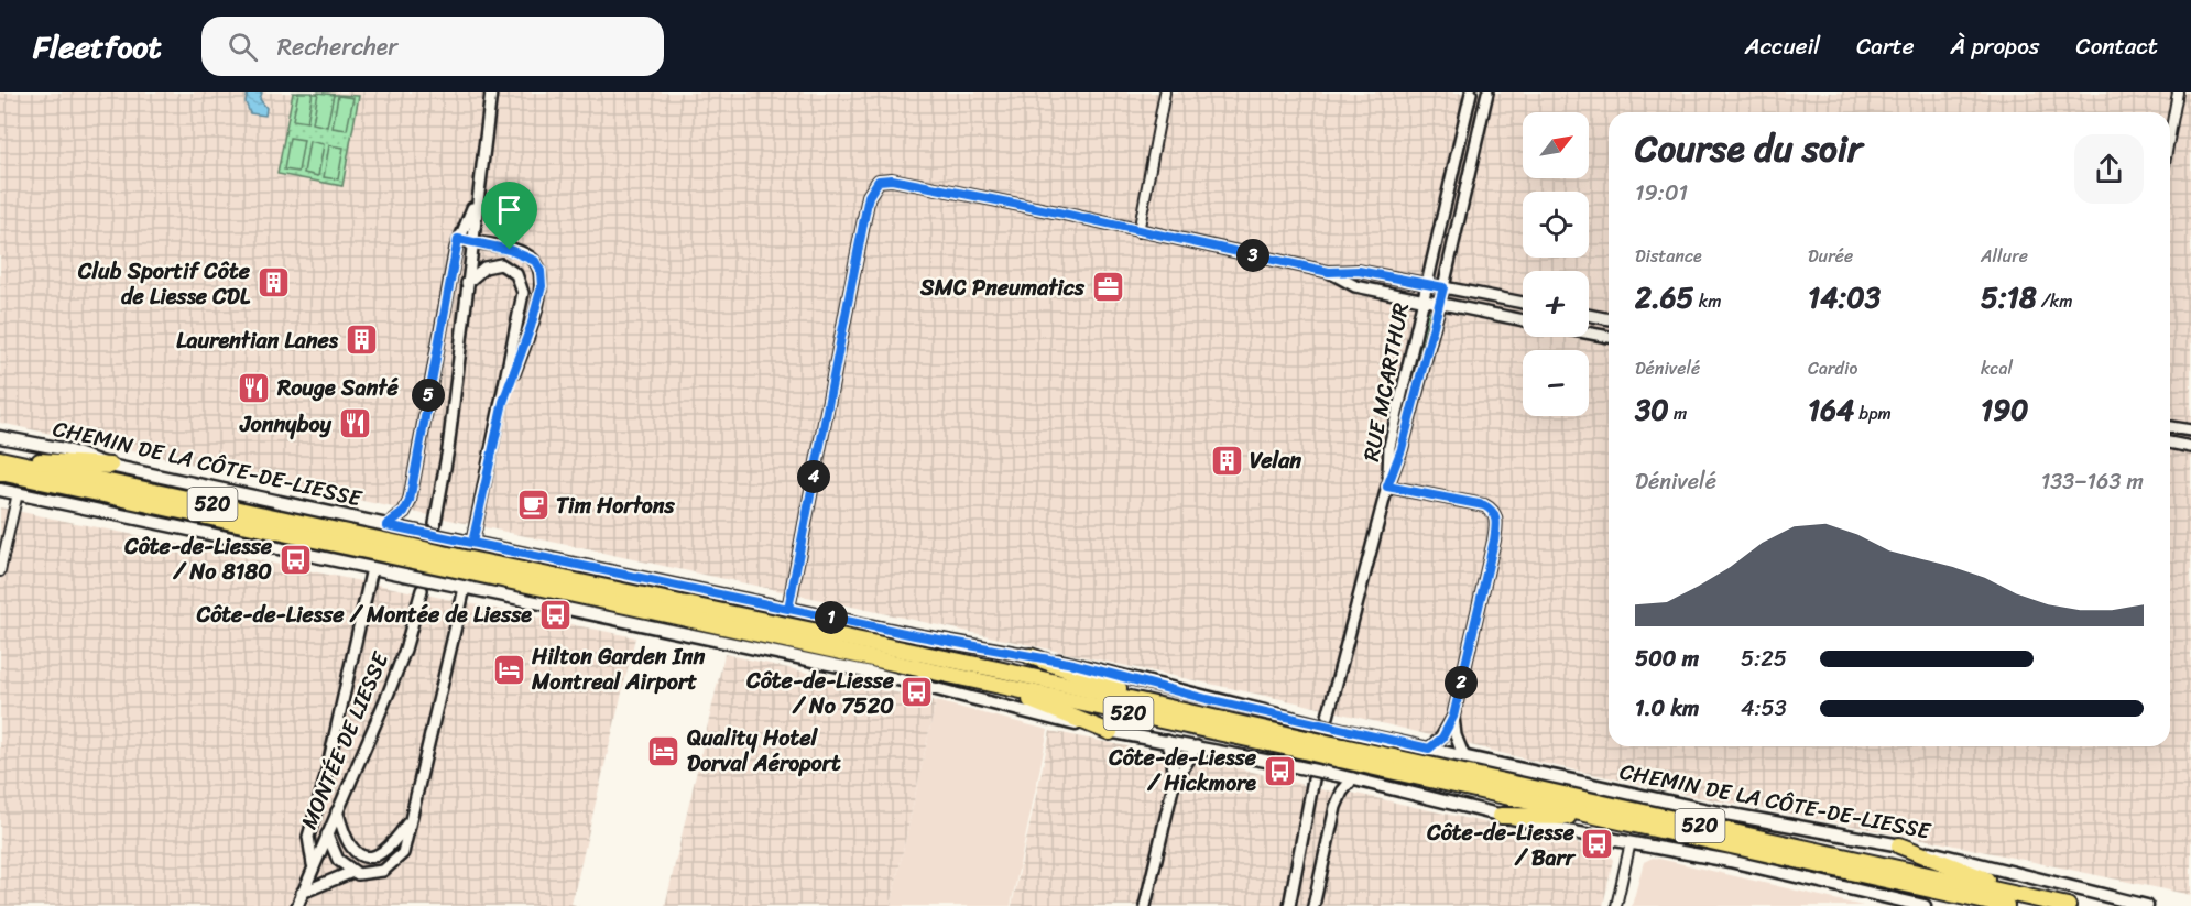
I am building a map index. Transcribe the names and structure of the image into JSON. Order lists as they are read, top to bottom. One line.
{"streets":{"highway":["520"],"main road":["CHEMIN DE LA CÔTE-DE-LIESSE"],"street":["RUE MCARTHUR","MONTÉE DE LIESSE"]},"crossings":[["CHEMIN DE LA CÔTE-DE-LIESSE","520"]],"places":{"building":["Club Sportif Côte de Liesse CDL","Laurentian Lanes","Velan"],"office":["SMC Pneumatics"],"restaurant":["Rouge Santé","Jonnyboy"],"cafe":["Tim Hortons"],"bus stop":["Côte-de-Liesse / No 8180","Côte-de-Liesse / Montée de Liesse","Côte-de-Liesse / No 7520","Côte-de-Liesse / Hickmore","Côte-de-Liesse / Barr"],"hotel":["Hilton Garden Inn Montreal Airport","Quality Hotel Dorval Aéroport"]},"north":"top right","page":{"header":"Fleetfoot","search":"Rechercher","nav":["Accueil","Carte","À propos","Contact"],"map_buttons":["+","−"],"heading":["Course du soir","19:01"],"stats":[["Distance","2.65 km"],["Durée","14:03"],["Allure","5:18 /km"],["Dénivelé","30 m"],["Cardio","164 bpm"],["kcal","190"]],"pins":["3","5","4","1","2"],"chart":["Dénivelé","133–163 m"],"list":[{"name":"500 m","note":"5:25"},{"name":"1.0 km","note":"4:53"}]}}
